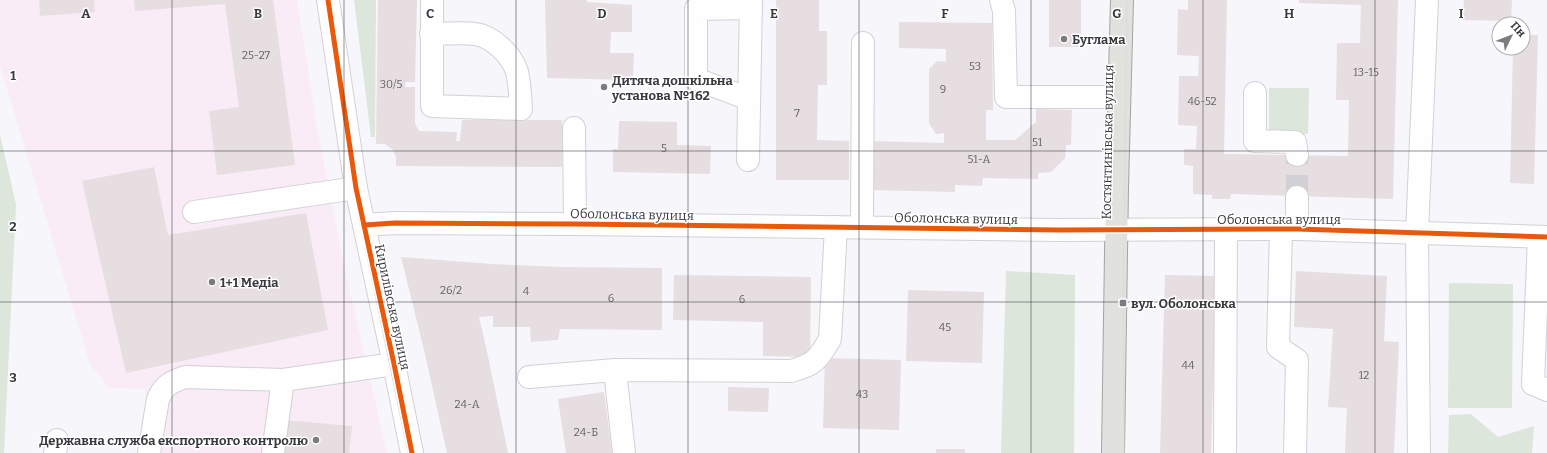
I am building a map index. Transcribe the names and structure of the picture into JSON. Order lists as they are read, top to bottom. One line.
{"streets":{"main road":["Костянтинівська вулиця"],"street":["Оболонська вулиця","Кирилівська вулиця"]},"crossings":[["Костянтинівська вулиця","Оболонська вулиця"],["Оболонська вулиця","Кирилівська вулиця"]],"places":{"other":["Буглама","Дитяча дошкільна установа №162","1+1 Медіа","Державна служба експортного контролю"],"transit":["вул. Оболонська"]},"house_numbers":["25-27","53","13-15","30/5","9","46-52","7","51","5","51-А","26/2","4","6","6","45","44","12","43","24-А","24-Б"],"north":"top right","grid":{"columns":["A","B","C","D","E","F","G","H","I"],"rows":["1","2","3"]}}
